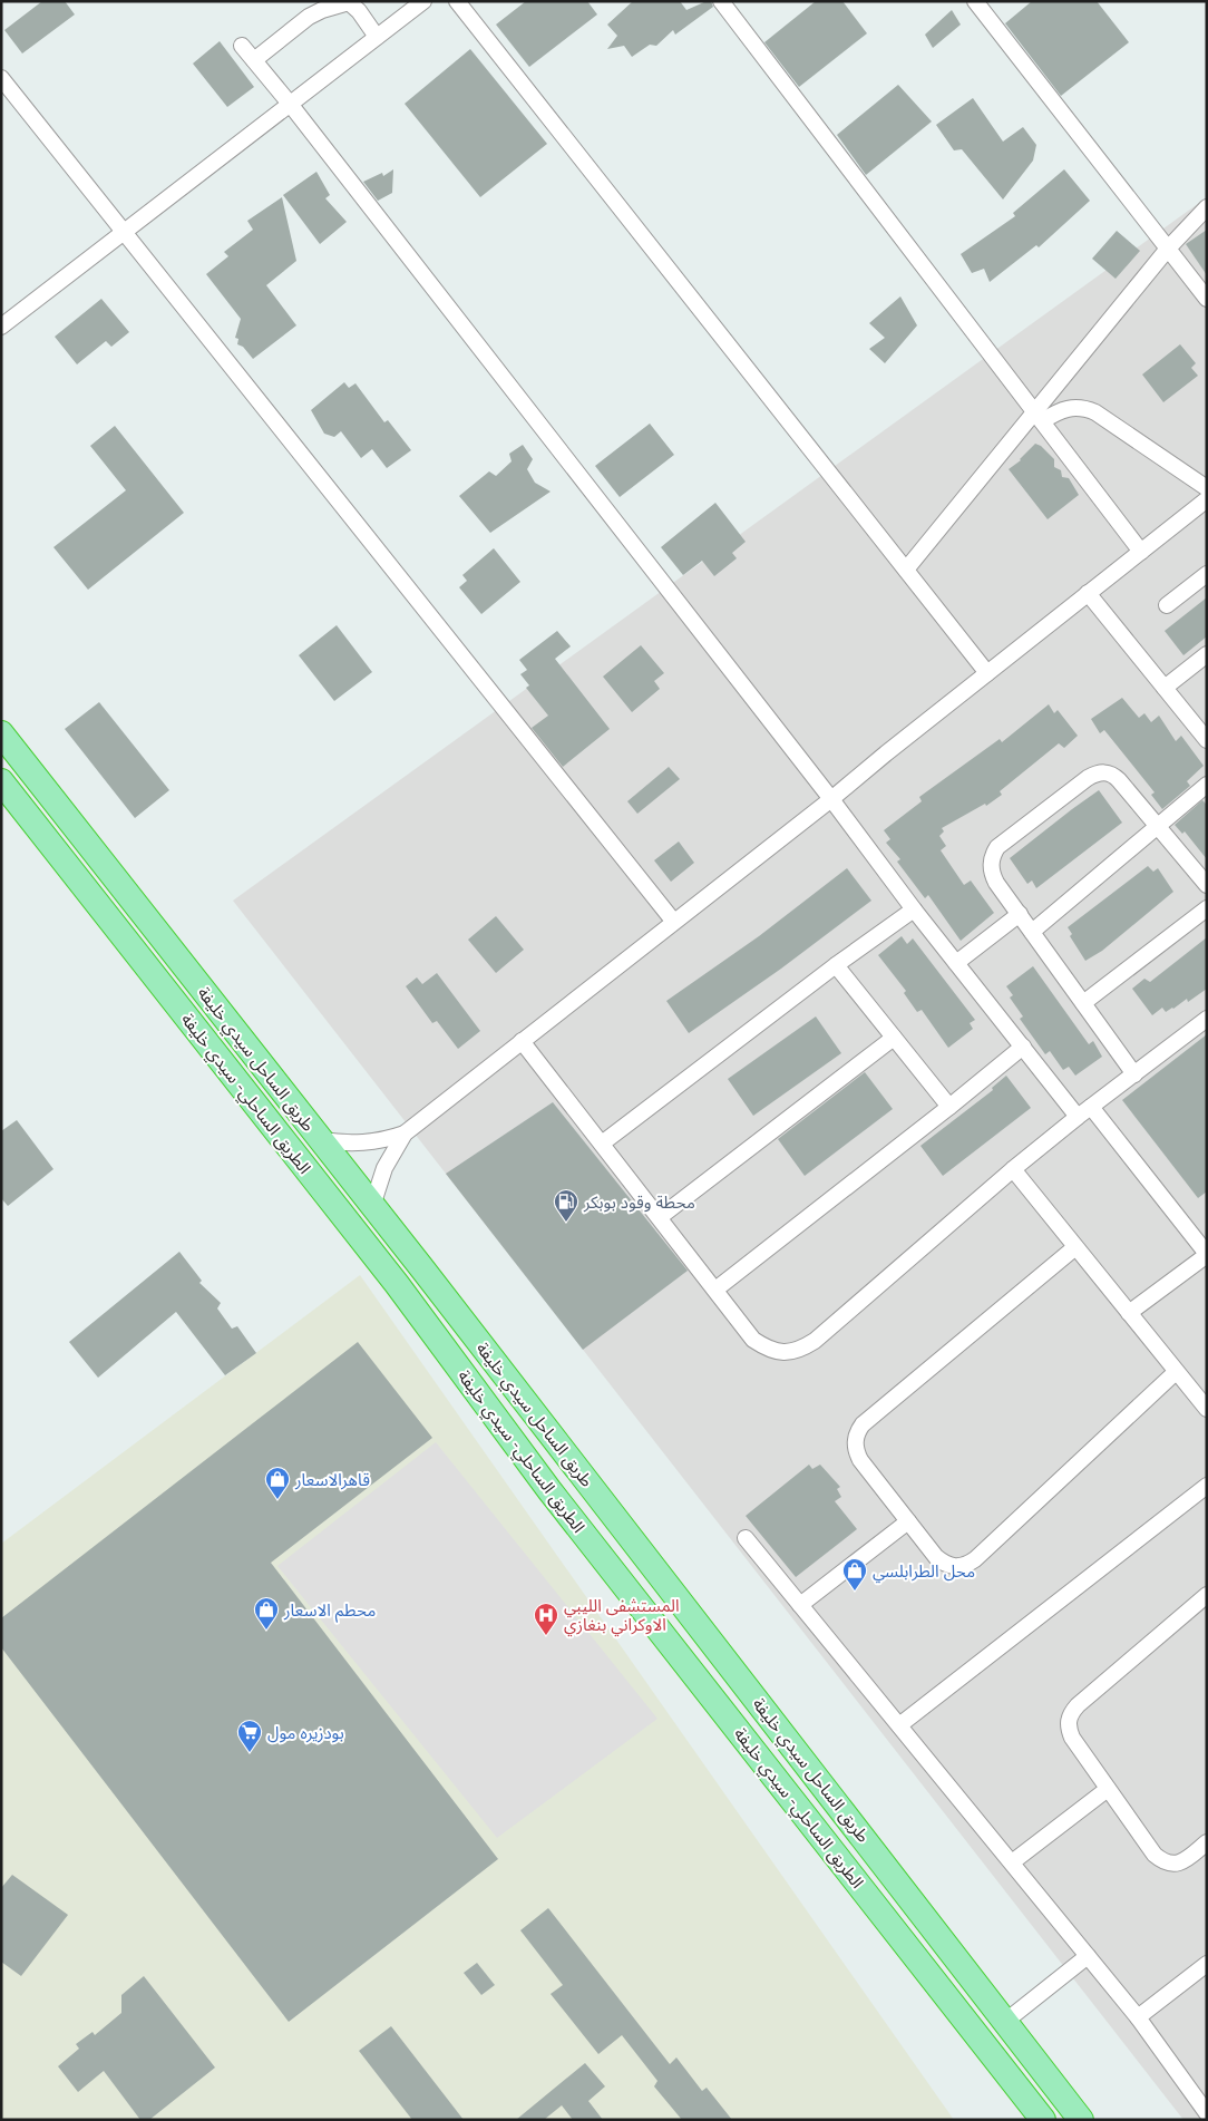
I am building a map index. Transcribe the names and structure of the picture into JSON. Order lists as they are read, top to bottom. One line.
{"streets":{"highway":["طريق الساحل سيدي خليفة","الطريق الساحلي- سيدي خليفة"]},"places":{"fuel station":["محطة وقود بوبكر"],"shop":["قاهرالاسعار","محل الطرابلسي","محطم الاسعار"],"hospital":["المستشفى الليبي الاوكراني بنغازي"],"supermarket":["بودزيره مول"]}}
